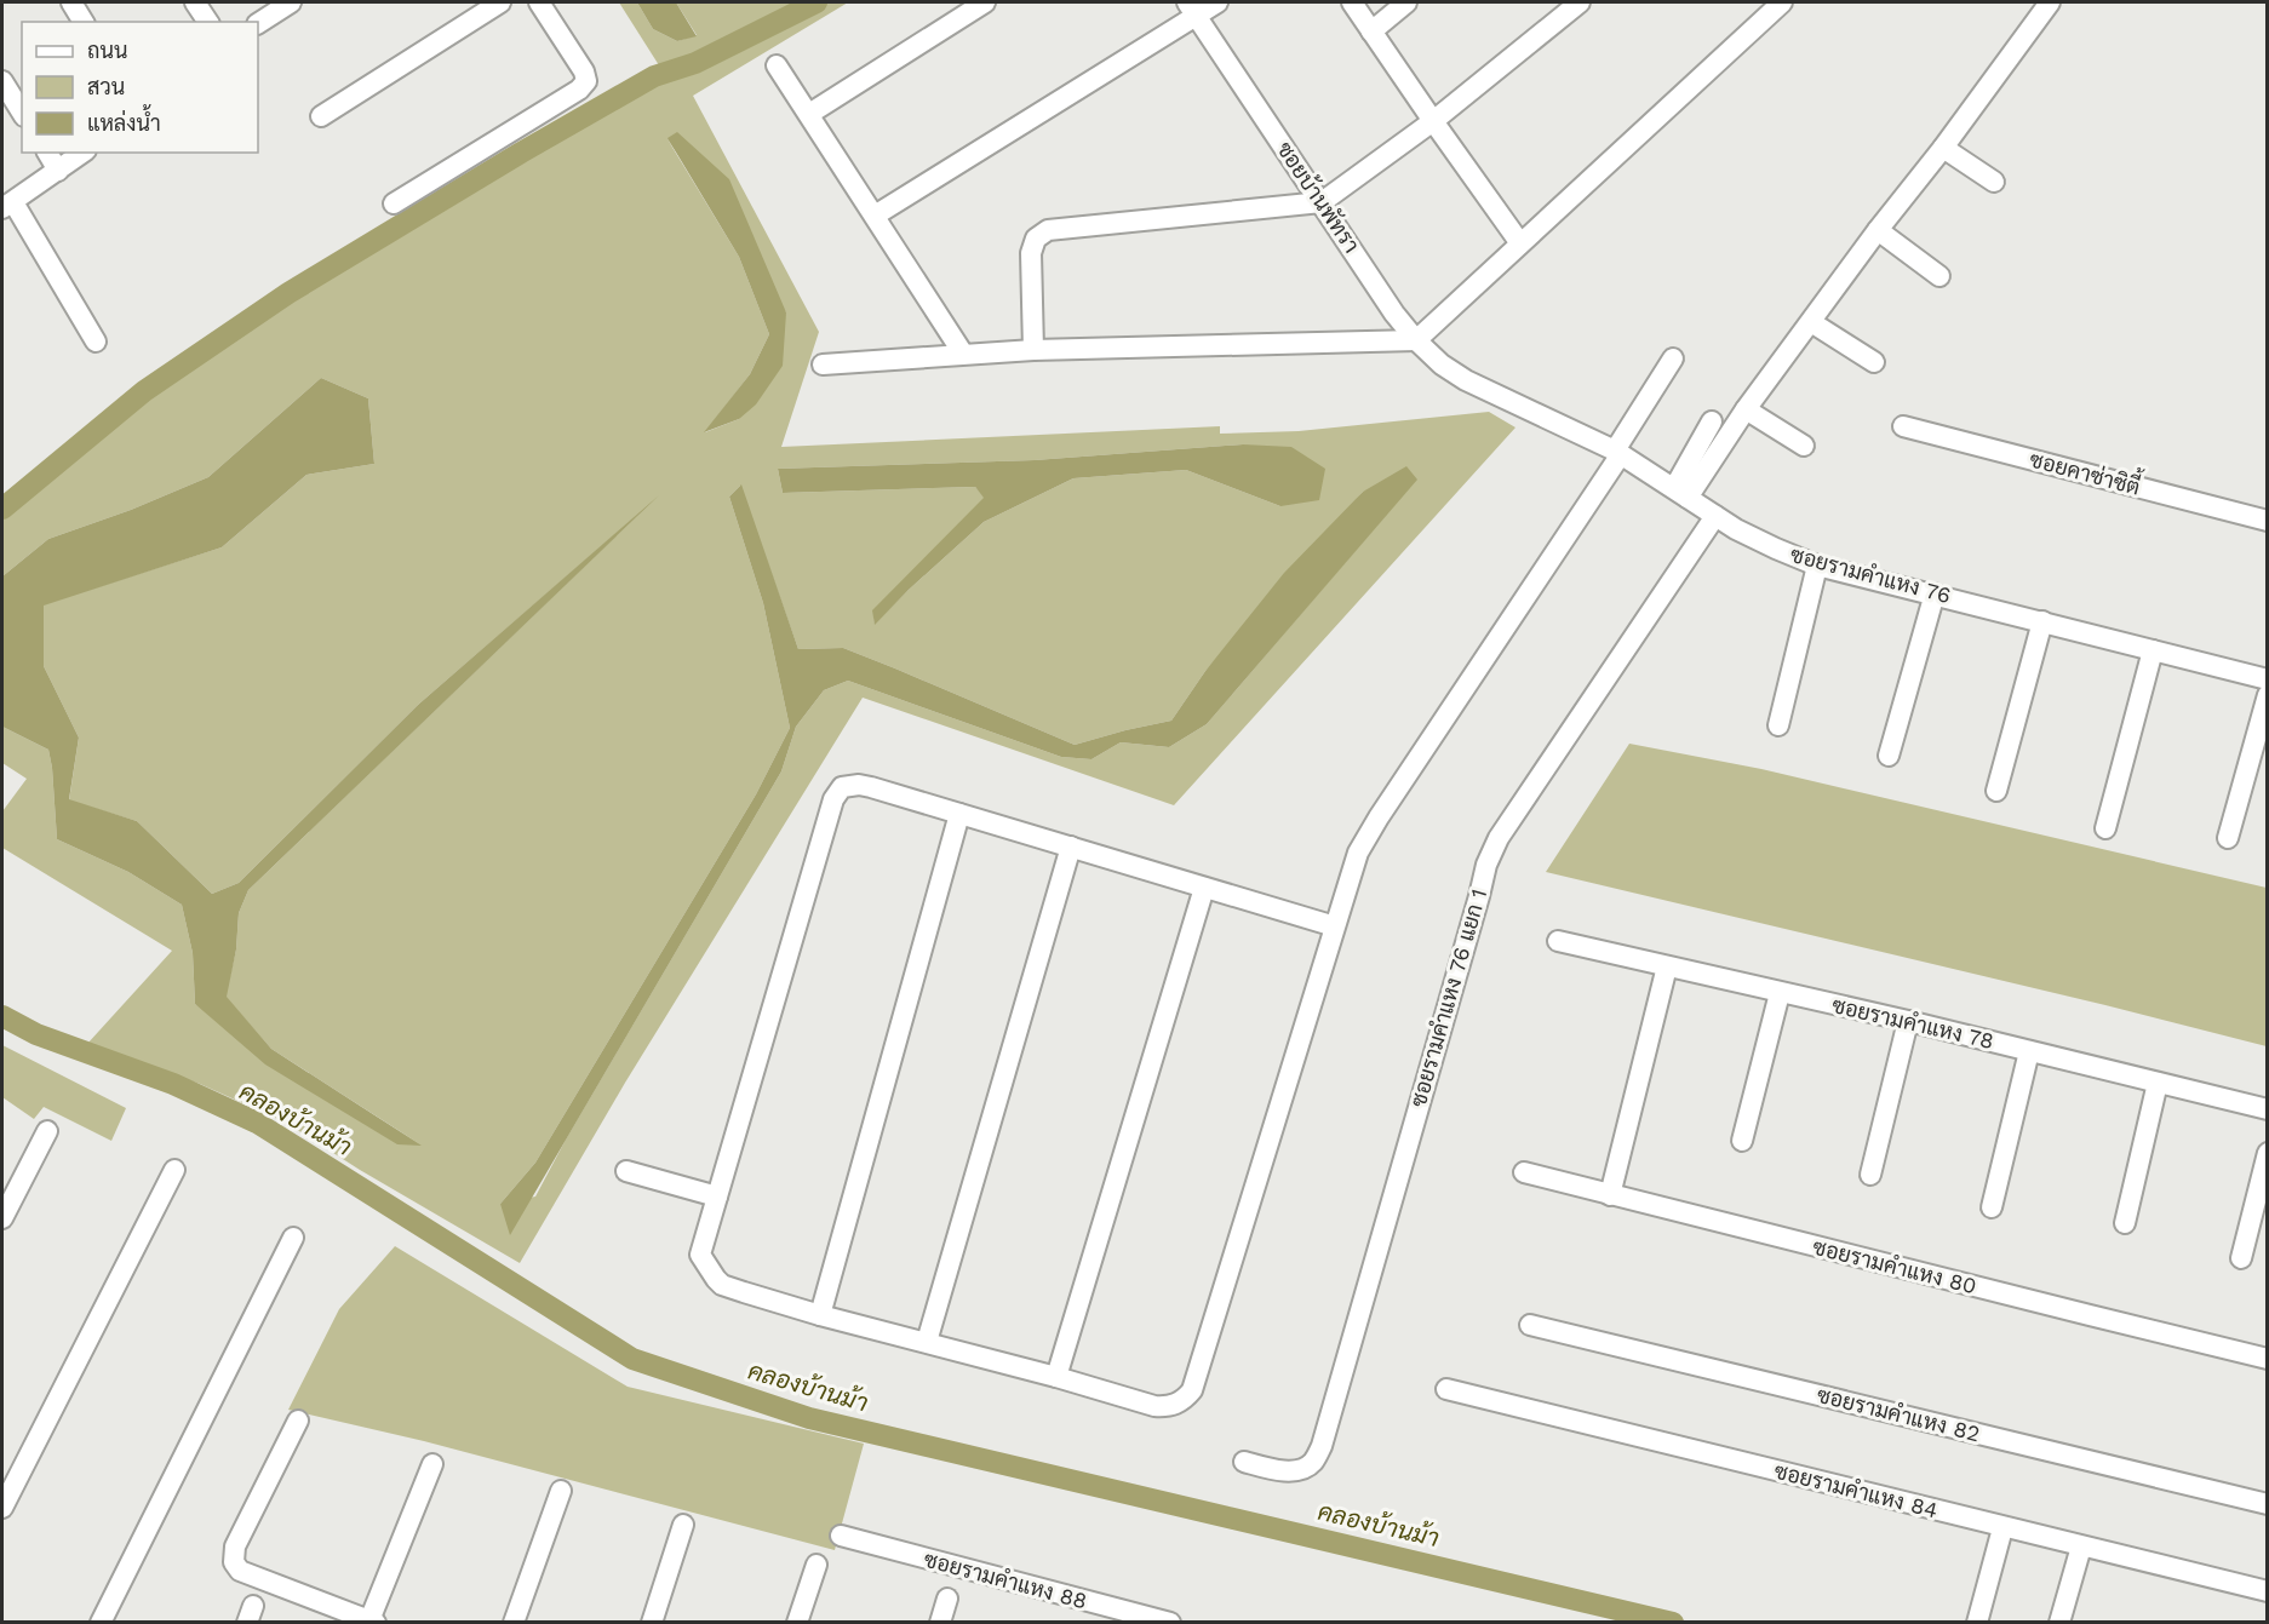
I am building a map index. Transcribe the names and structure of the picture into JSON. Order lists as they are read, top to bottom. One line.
{"streets":{"street":["ซอยบ้านพัทรา","ซอยคาซ่าซิตี้","ซอยรามคำแหง 76","ซอยรามคำแหง 76 แยก 1","ซอยรามคำแหง 78","ซอยรามคำแหง 80","ซอยรามคำแหง 82","ซอยรามคำแหง 84","ซอยรามคำแหง 88"]},"crossings":[["ซอยบ้านพัทรา","ซอยรามคำแหง 76"],["ซอยรามคำแหง 76","ซอยรามคำแหง 76 แยก 1"]],"water":["คลองบ้านม้า"],"legend":["ถนน","สวน","แหล่งน้ำ"]}
